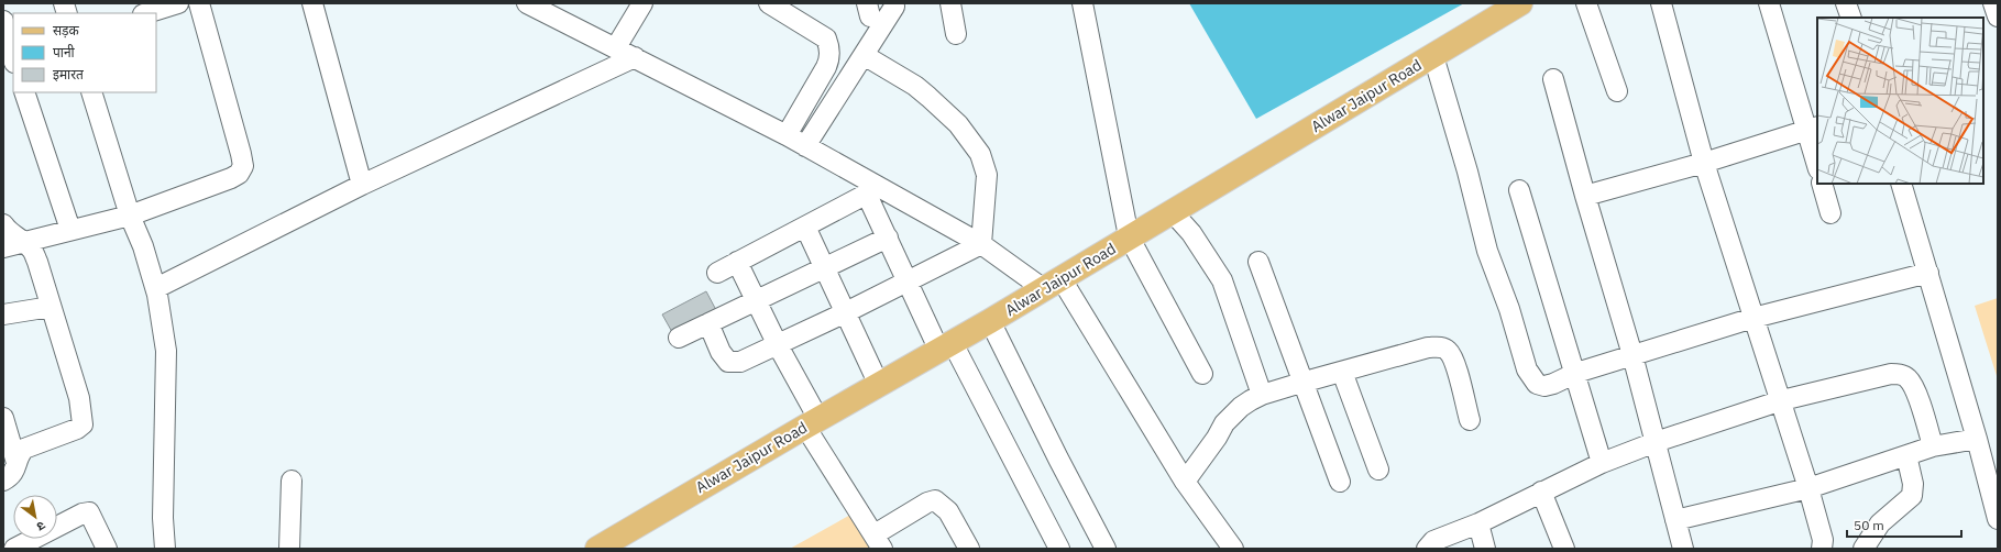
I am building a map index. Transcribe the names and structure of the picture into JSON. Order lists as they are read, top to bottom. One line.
{"streets":{"main road":["Alwar Jaipur Road"]},"legend":["सड़क","पानी","इमारत"],"scale_bar":"50 m","north":"bottom right"}
